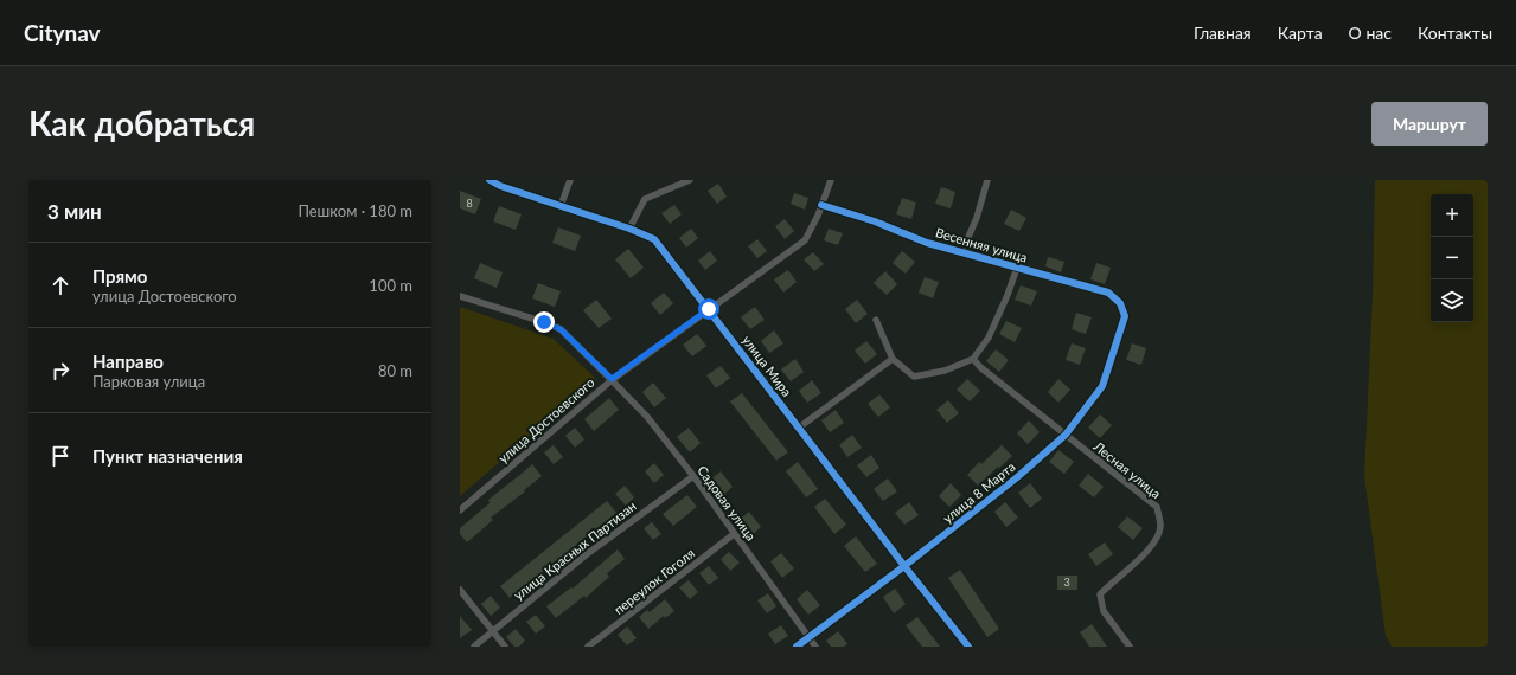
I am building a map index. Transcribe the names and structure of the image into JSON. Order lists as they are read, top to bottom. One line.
{"streets":{"street":["Весенняя улица","улица Мира","улица Достоевского","Лесная улица","улица 8 Марта","Садовая улица","улица Красных Партизан","переулок Гоголя"]},"crossings":[["Весенняя улица","улица Достоевского"],["Весенняя улица","улица 8 Марта"],["улица Мира","улица Достоевского"],["улица Мира","улица 8 Марта"],["улица Достоевского","Садовая улица"],["Лесная улица","улица 8 Марта"],["улица 8 Марта","Садовая улица"],["Садовая улица","улица Красных Партизан"],["Садовая улица","переулок Гоголя"]],"house_numbers":["8","3"],"page":{"header":"Citynav","nav":["Главная","Карта","О нас","Контакты"],"buttons":"Маршрут","title":"Как добраться","heading":["3 мин","Пешком · 180 m"],"map_buttons":["+","−"],"list":[["Прямо","улица Достоевского","100 m"],["Направо","Парковая улица","80 m"],"Пункт назначения"]}}
